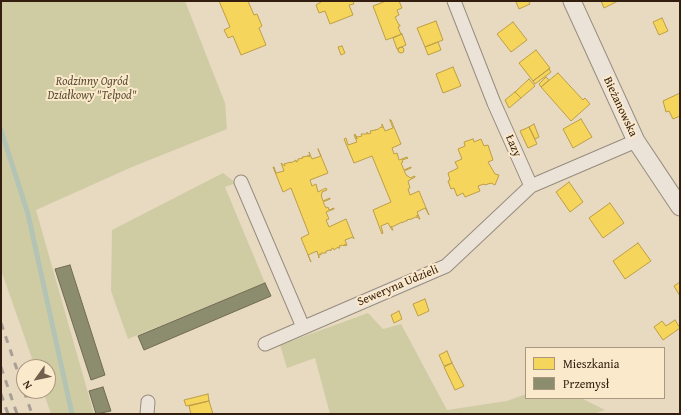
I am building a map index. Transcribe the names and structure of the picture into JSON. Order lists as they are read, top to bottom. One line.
{"streets":{"street":["Bieżanowska","Łazy","Seweryna Udzieli"]},"crossings":[["Łazy","Seweryna Udzieli"]],"parks":["Rodzinny Ogród Działkowy \"Telpod\""],"legend":["Mieszkania","Przemysł"],"north":"bottom left"}
